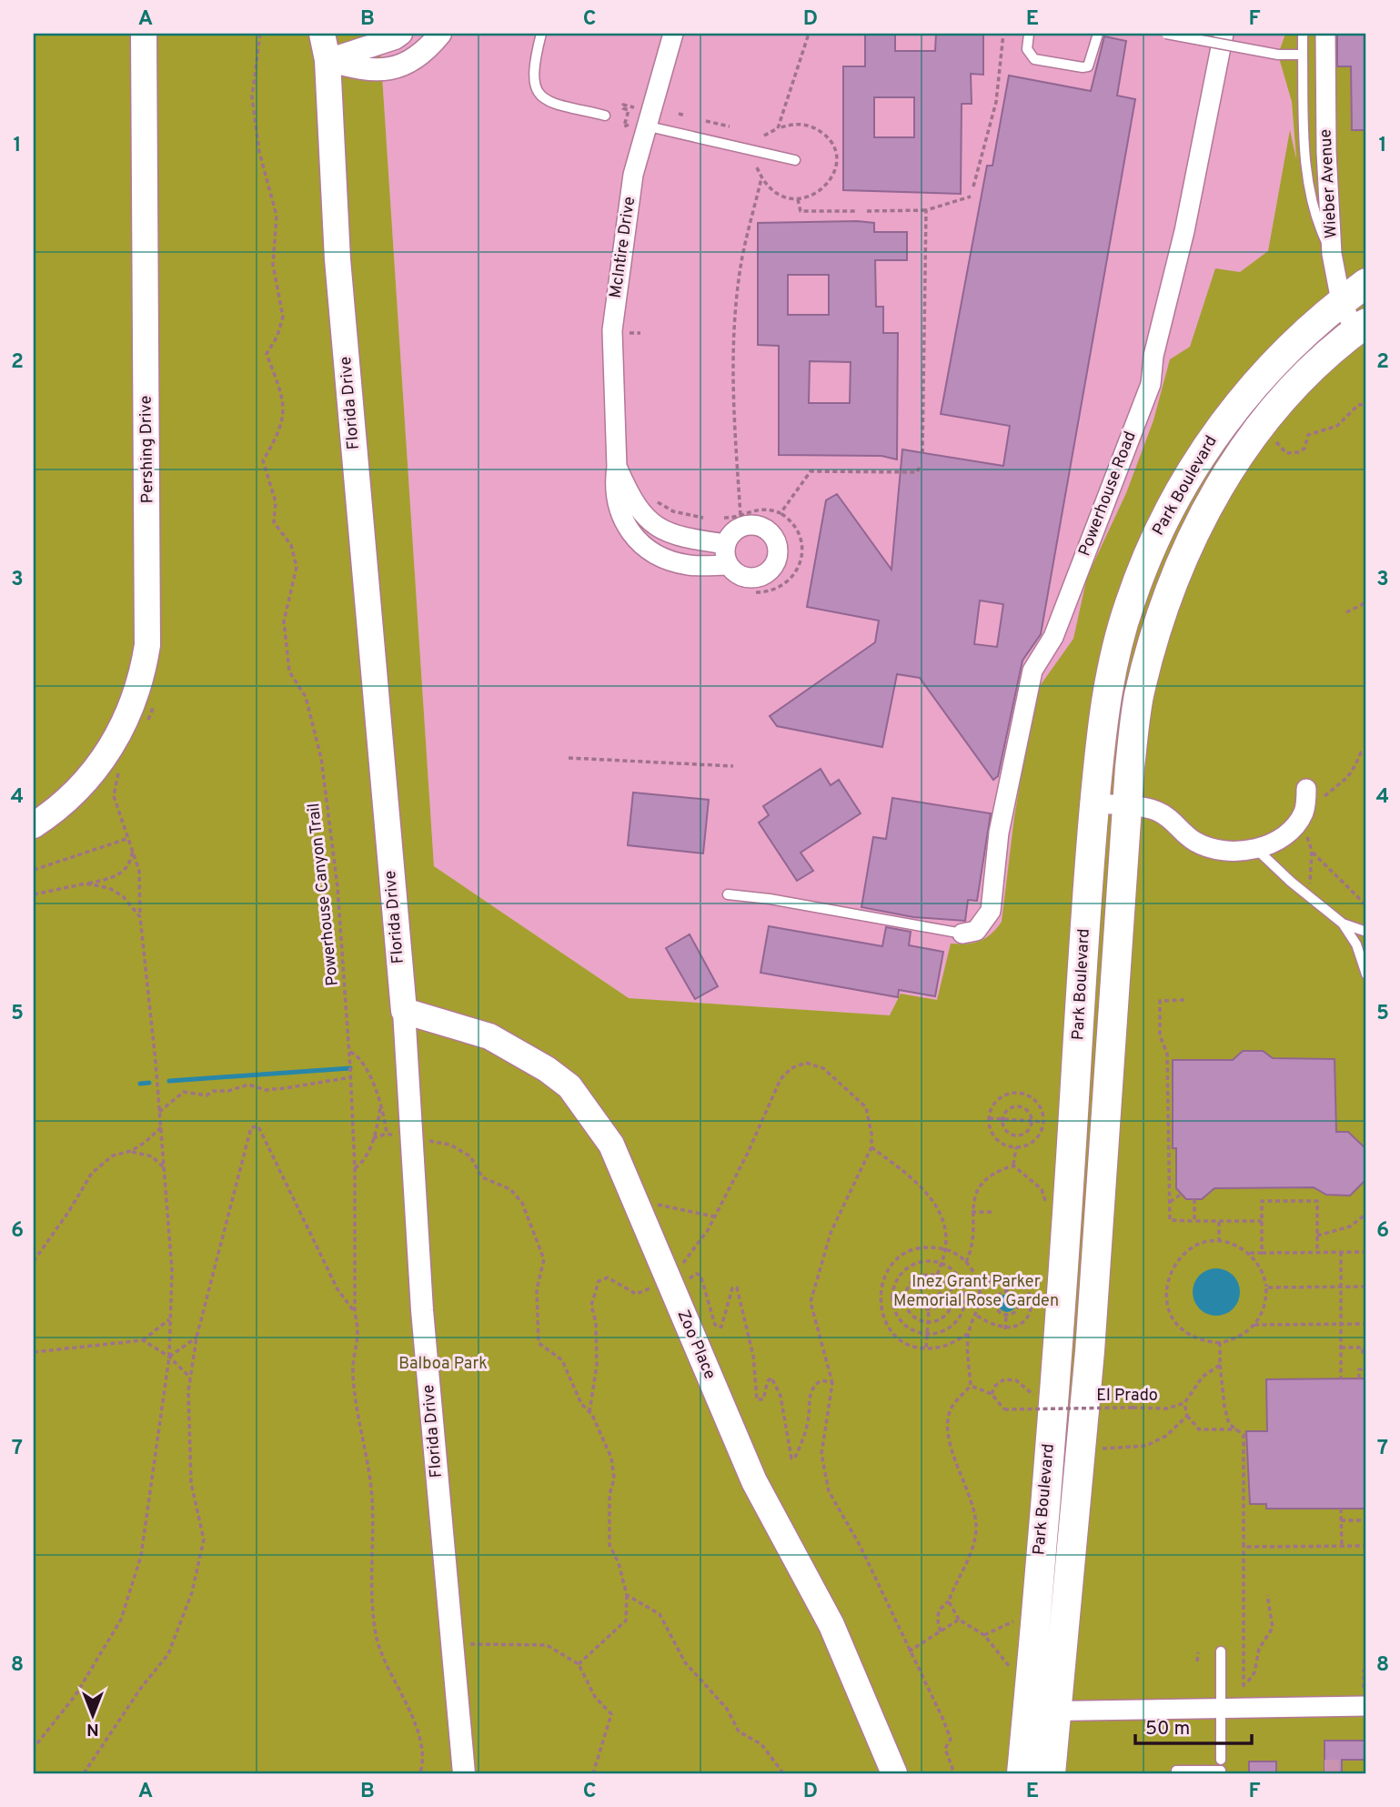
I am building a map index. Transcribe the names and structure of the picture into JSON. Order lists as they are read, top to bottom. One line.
{"streets":{"main road":["Florida Drive","Pershing Drive","Park Boulevard","Zoo Place"],"street":["Wieber Avenue","McIntire Drive","Powerhouse Road"],"path":["Powerhouse Canyon Trail","El Prado"]},"crossings":[["Wieber Avenue","Park Boulevard"],["Florida Drive","Zoo Place"]],"parks":["Inez Grant Parker Memorial Rose Garden","Balboa Park"],"scale_bar":"50 m","north":"bottom","grid":{"columns":["A","B","C","D","E","F"],"rows":["1","2","3","4","5","6","7","8"]}}
